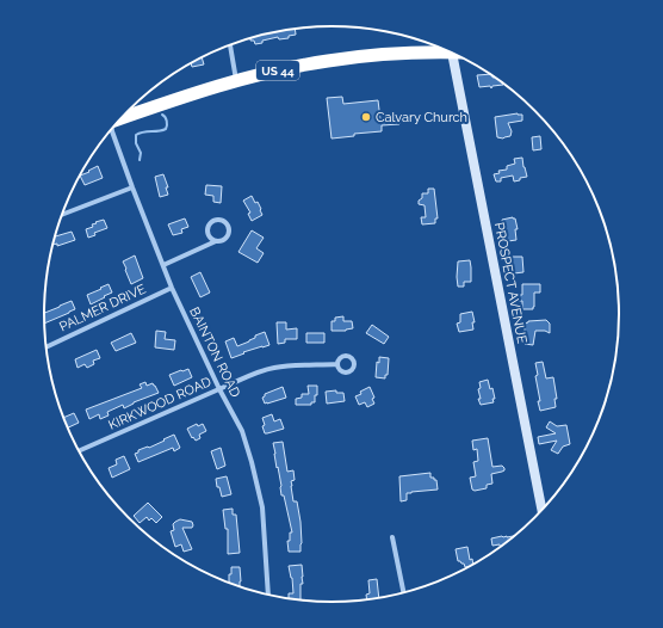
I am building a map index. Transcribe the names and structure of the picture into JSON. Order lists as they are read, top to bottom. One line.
{"streets":{"highway":["US 44"],"main road":["PROSPECT AVENUE"],"street":["PALMER DRIVE","BAINTON ROAD","KIRKWOOD ROAD"]},"crossings":[["PALMER DRIVE","BAINTON ROAD"],["BAINTON ROAD","KIRKWOOD ROAD"]],"places":["Calvary Church"]}
